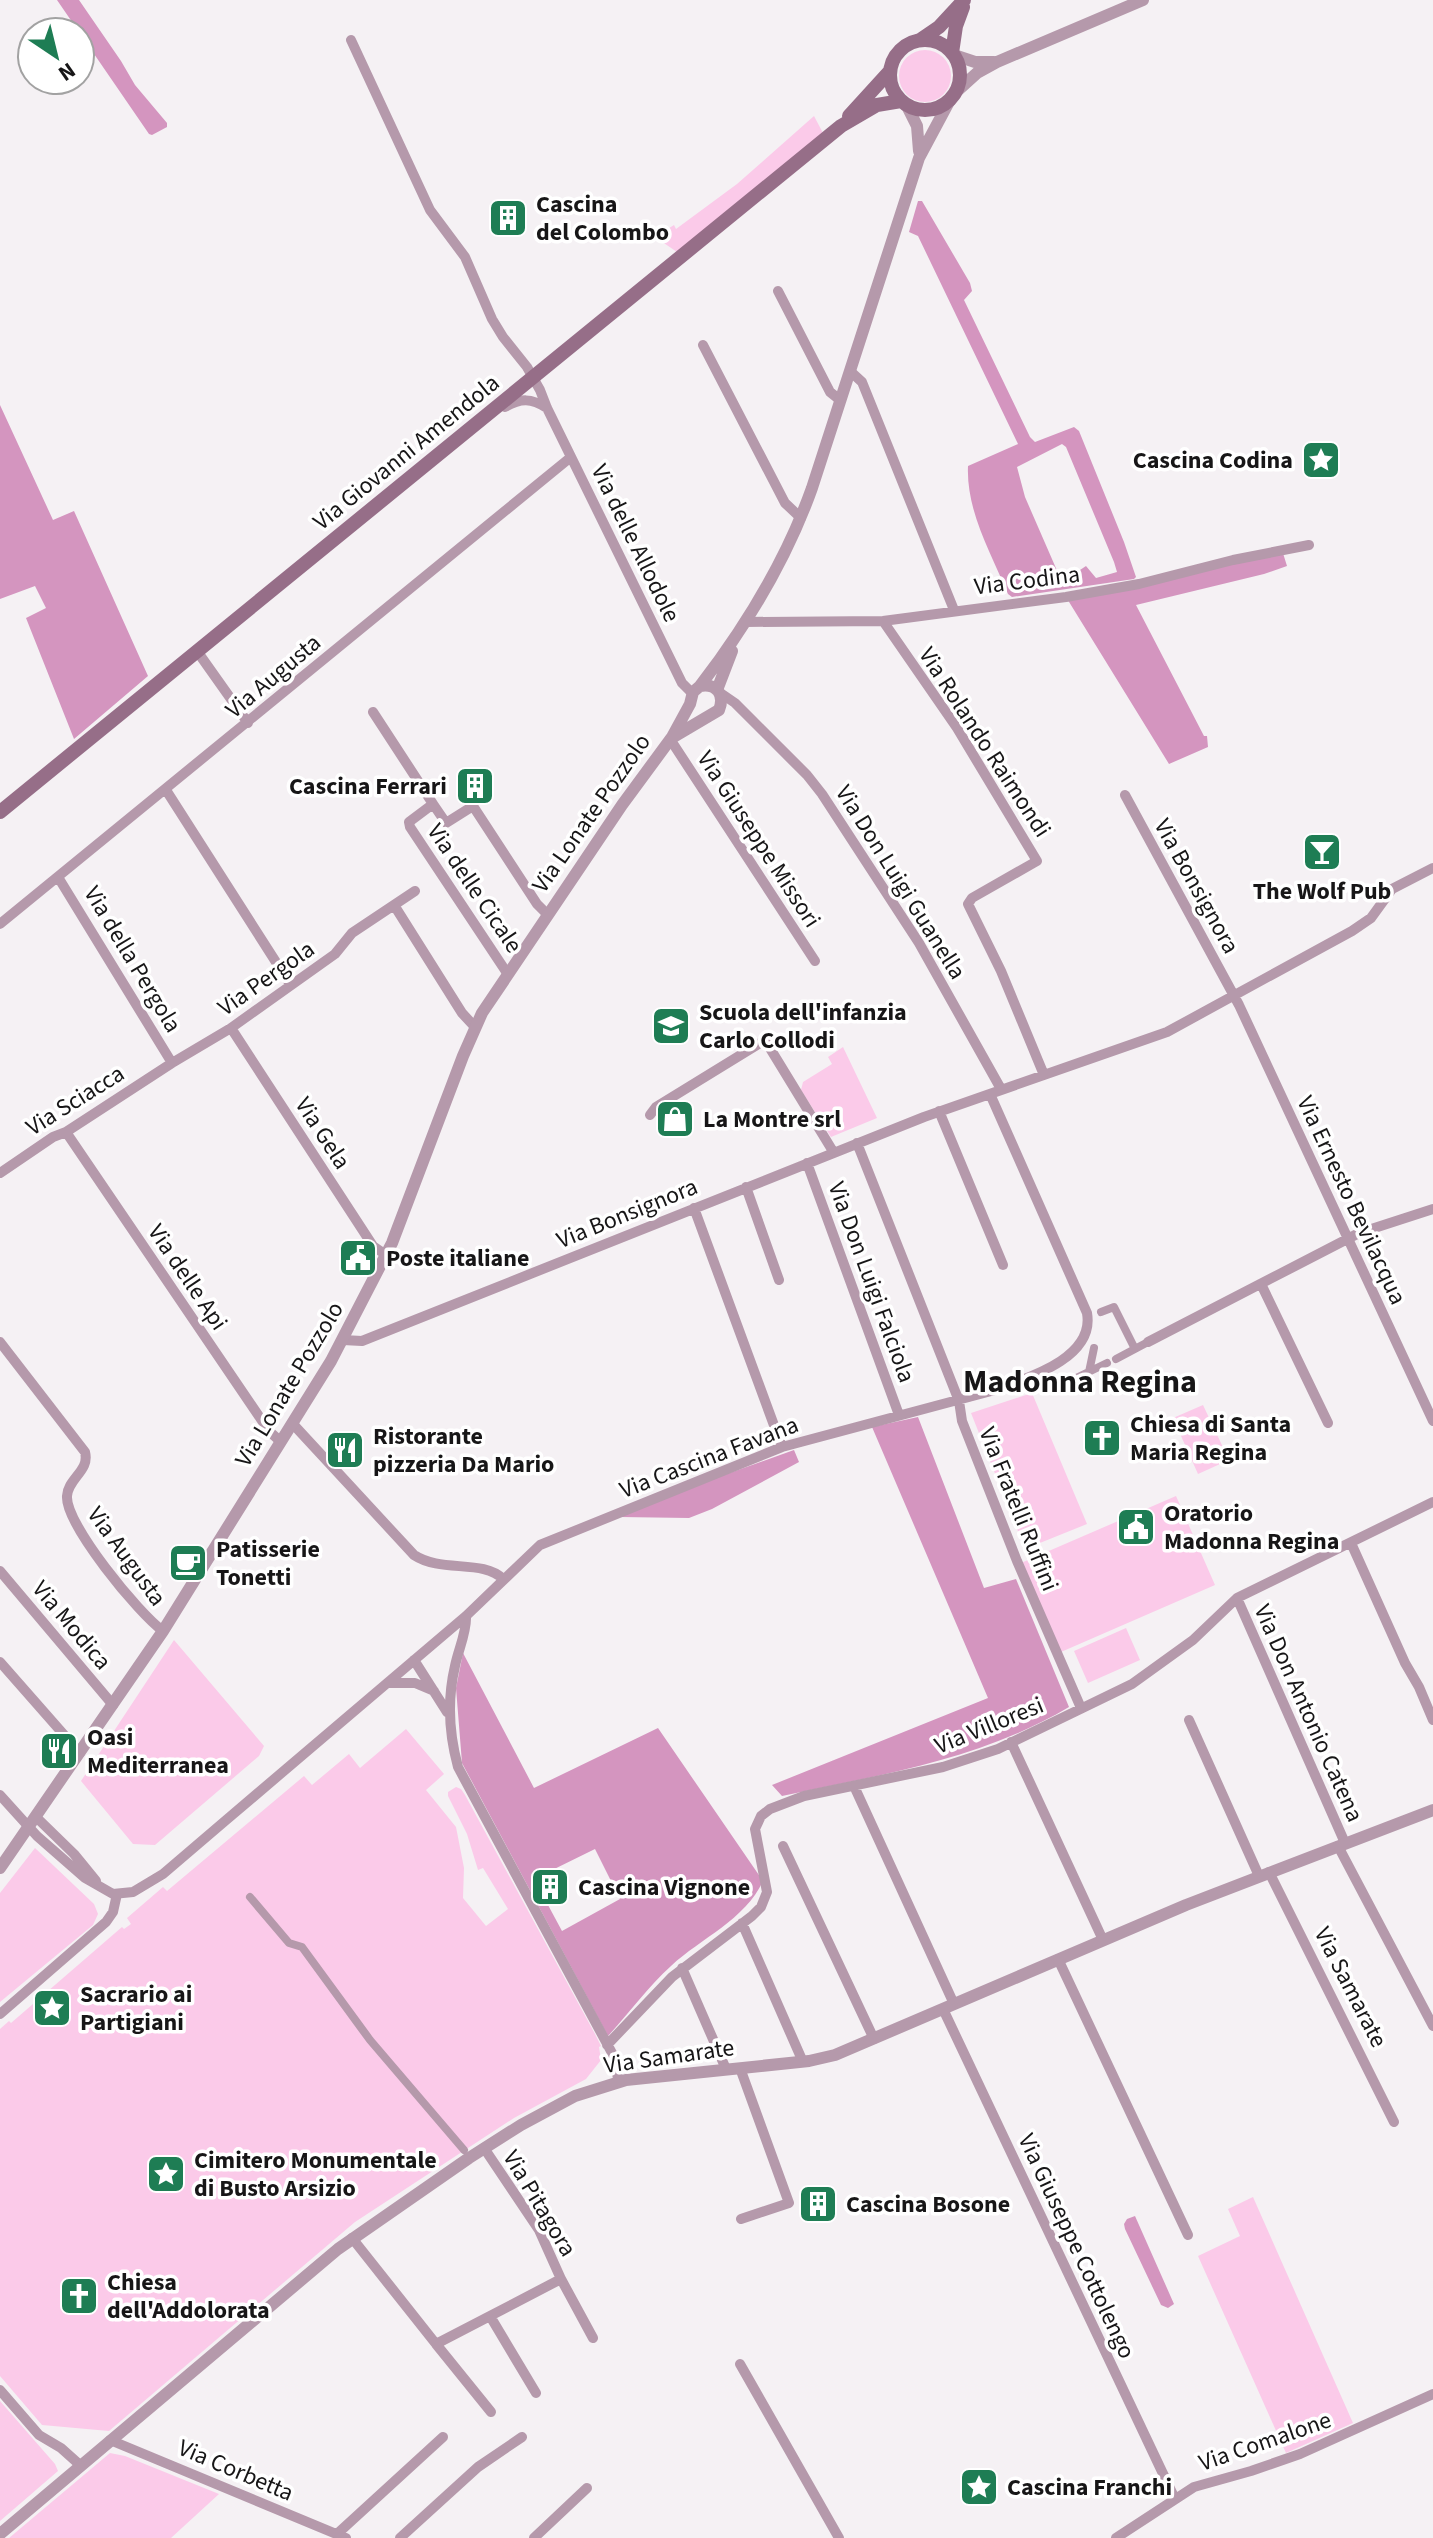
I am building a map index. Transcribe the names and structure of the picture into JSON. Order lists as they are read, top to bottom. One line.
{"streets":{"main road":["Via Giovanni Amendola"],"street":["Via delle Allodole","Via Codina","Via Augusta","Via Rolando Raimondi","Via Lonate Pozzolo","Via Giuseppe Missori","Via Don Luigi Guanella","Via Bonsignora","Via delle Cicale","Via della Pergola","Via Pergola","Via Sciacca","Via Gela","Via Ernesto Bevilacqua","Via delle Api","Via Don Luigi Falciola","Via Cascina Favana","Via Fratelli Ruffini","Via Modica","Via Don Antonio Catena","Via Villoresi","Via Samarate","Via Pitagora","Via Giuseppe Cottolengo","Via Comalone","Via Corbetta"]},"crossings":[["Via Giovanni Amendola","Via delle Allodole"],["Via delle Allodole","Via Augusta"],["Via delle Allodole","Via Lonate Pozzolo"],["Via delle Allodole","Via Don Luigi Guanella"],["Via Codina","Via Rolando Raimondi"],["Via Augusta","Via Lonate Pozzolo"],["Via Augusta","Via della Pergola"],["Via Rolando Raimondi","Via Bonsignora"],["Via Lonate Pozzolo","Via Giuseppe Missori"],["Via Lonate Pozzolo","Via Don Luigi Guanella"],["Via Lonate Pozzolo","Via Bonsignora"],["Via Lonate Pozzolo","Via delle Cicale"],["Via Lonate Pozzolo","Via Gela"],["Via Lonate Pozzolo","Via delle Api"],["Via Lonate Pozzolo","Via Modica"],["Via Don Luigi Guanella","Via Bonsignora"],["Via Don Luigi Guanella","Via Cascina Favana"],["Via Bonsignora","Via Ernesto Bevilacqua"],["Via Bonsignora","Via Don Luigi Falciola"],["Via Bonsignora","Via Fratelli Ruffini"],["Via della Pergola","Via Pergola"],["Via della Pergola","Via Sciacca"],["Via Pergola","Via Sciacca"],["Via Pergola","Via Gela"],["Via Sciacca","Via delle Api"],["Via Don Luigi Falciola","Via Cascina Favana"],["Via Cascina Favana","Via Fratelli Ruffini"],["Via Fratelli Ruffini","Via Villoresi"],["Via Don Antonio Catena","Via Villoresi"],["Via Don Antonio Catena","Via Samarate"],["Via Samarate","Via Pitagora"],["Via Samarate","Via Giuseppe Cottolengo"],["Via Samarate","Via Corbetta"],["Via Giuseppe Cottolengo","Via Comalone"]],"districts":["Madonna Regina"],"places":{"building":["Cascina del Colombo","Cascina Ferrari","Cascina Vignone","Cascina Bosone"],"place":["Cascina Codina","Sacrario ai Partigiani","Cimitero Monumentale di Busto Arsizio","Cascina Franchi"],"bar":["The Wolf Pub"],"school or university":["Scuola dell'infanzia Carlo Collodi"],"shop":["La Montre srl"],"public building":["Poste italiane","Oratorio Madonna Regina"],"church":["Chiesa di Santa Maria Regina","Chiesa dell'Addolorata"],"restaurant":["Ristorante pizzeria Da Mario","Oasi Mediterranea"],"cafe":["Patisserie Tonetti"]},"north":"bottom right"}
